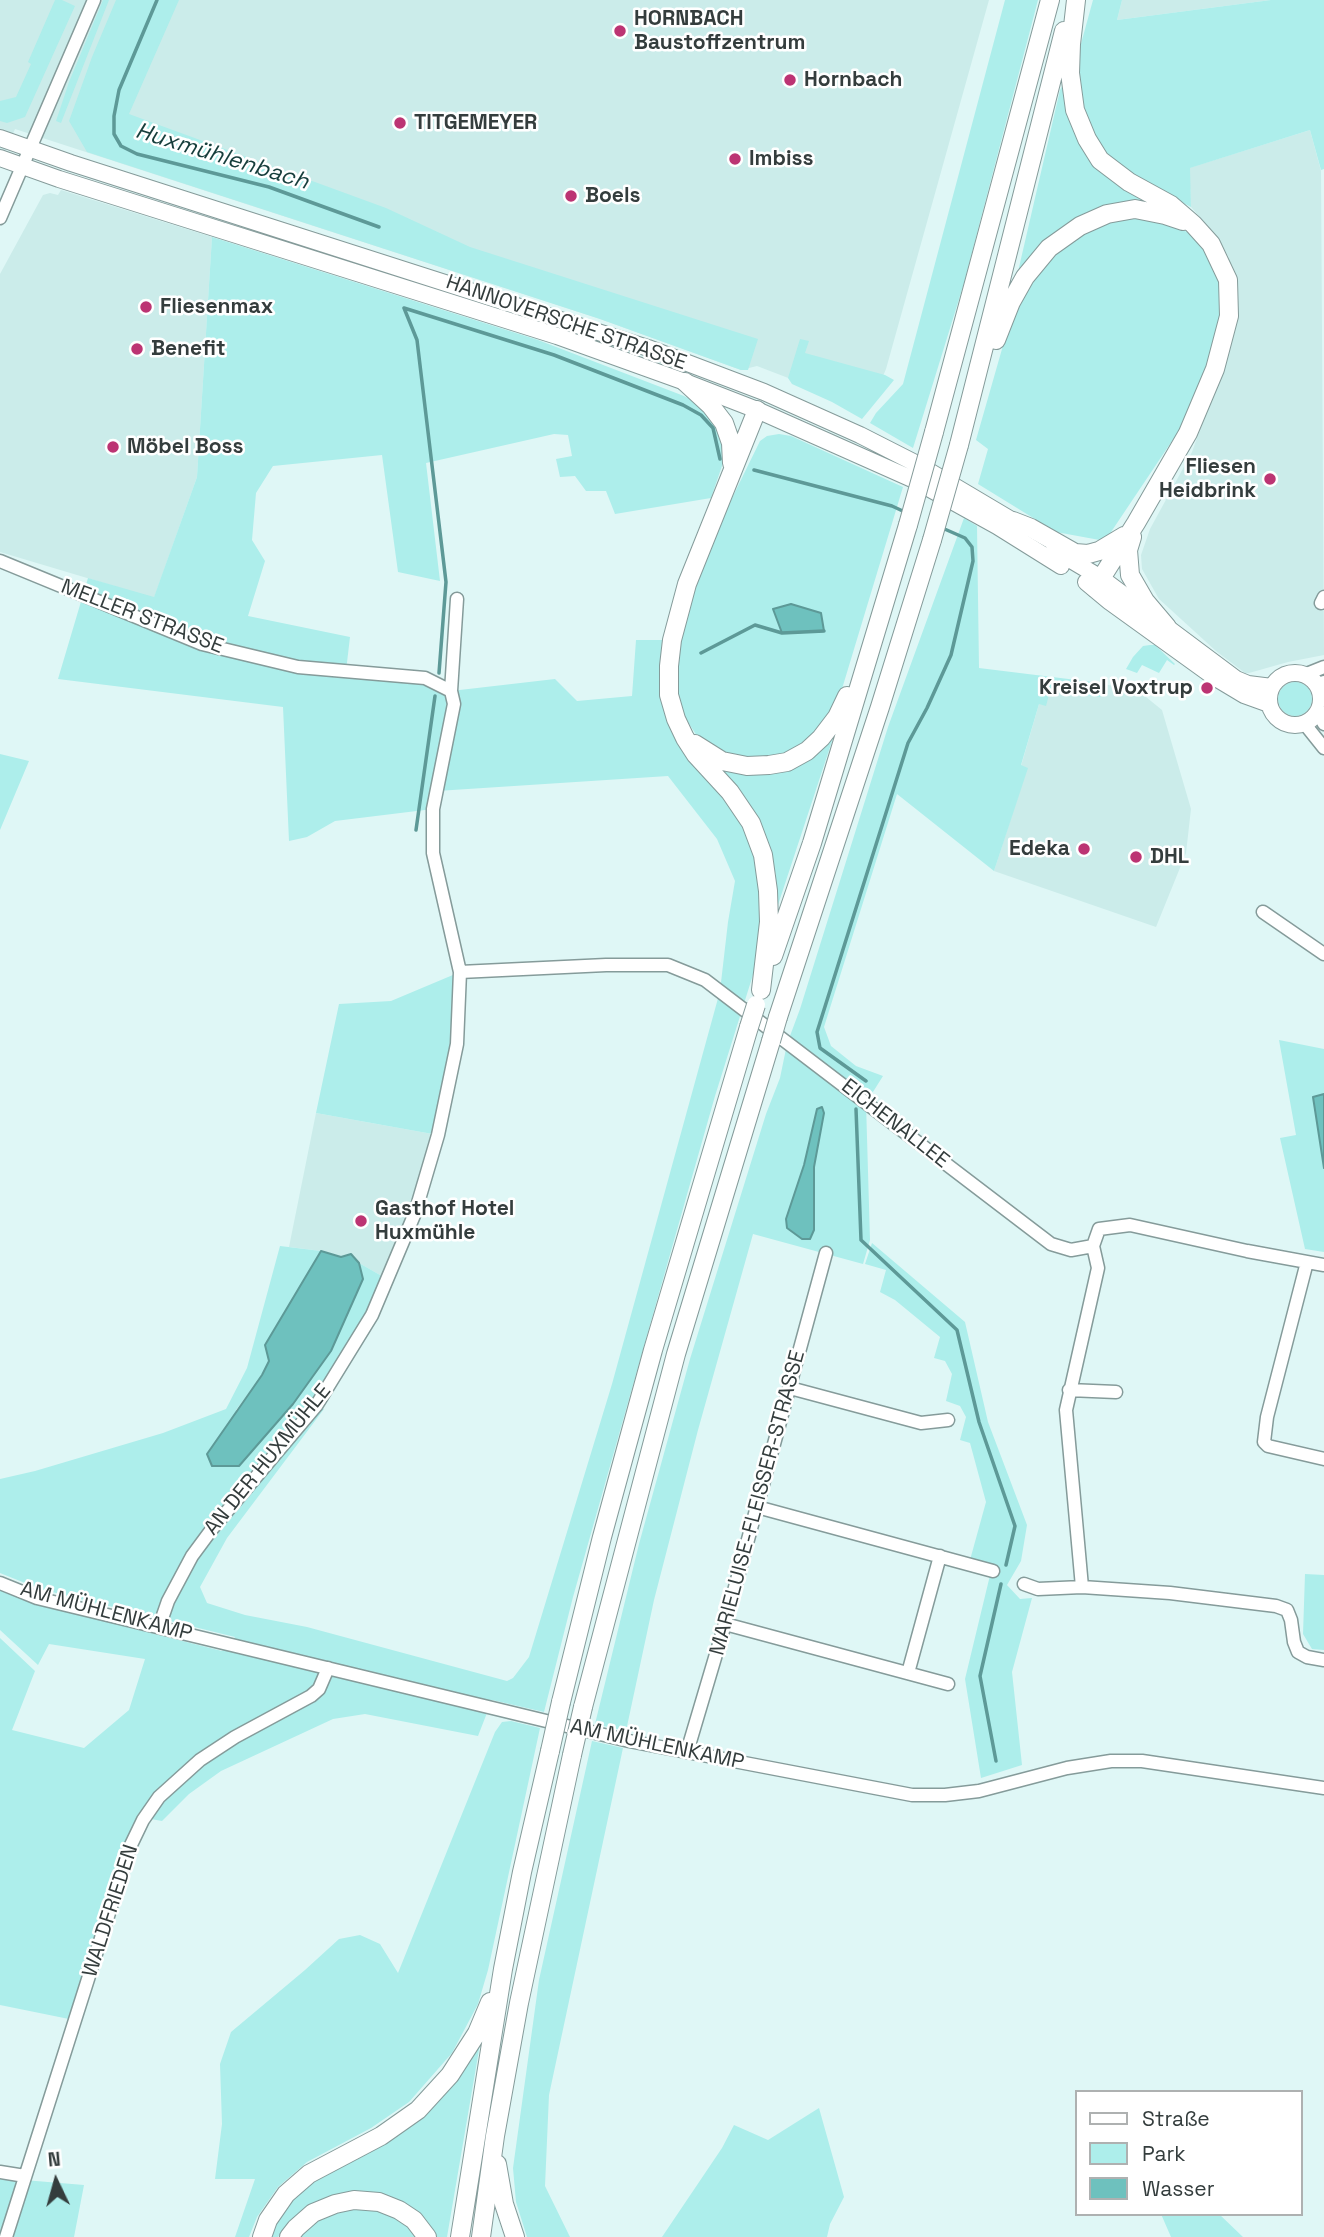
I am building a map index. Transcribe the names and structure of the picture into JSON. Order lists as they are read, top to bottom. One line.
{"streets":{"main road":["HANNOVERSCHE STRASSE"],"street":["MELLER STRASSE","EICHENALLEE","AN DER HUXMÜHLE","MARIELUISE-FLEISSER-STRASSE","AM MÜHLENKAMP","WALDFRIEDEN"]},"crossings":[["MELLER STRASSE","AN DER HUXMÜHLE"],["EICHENALLEE","AN DER HUXMÜHLE"],["AN DER HUXMÜHLE","AM MÜHLENKAMP"],["MARIELUISE-FLEISSER-STRASSE","AM MÜHLENKAMP"],["AM MÜHLENKAMP","WALDFRIEDEN"]],"water":["Huxmühlenbach"],"places":["HORNBACH Baustoffzentrum","Hornbach","TITGEMEYER","Imbiss","Boels","Fliesenmax","Benefit","Möbel Boss","Fliesen Heidbrink","Kreisel Voxtrup","Edeka","DHL","Gasthof Hotel Huxmühle"],"legend":["Straße","Park","Wasser"],"north":"top"}
